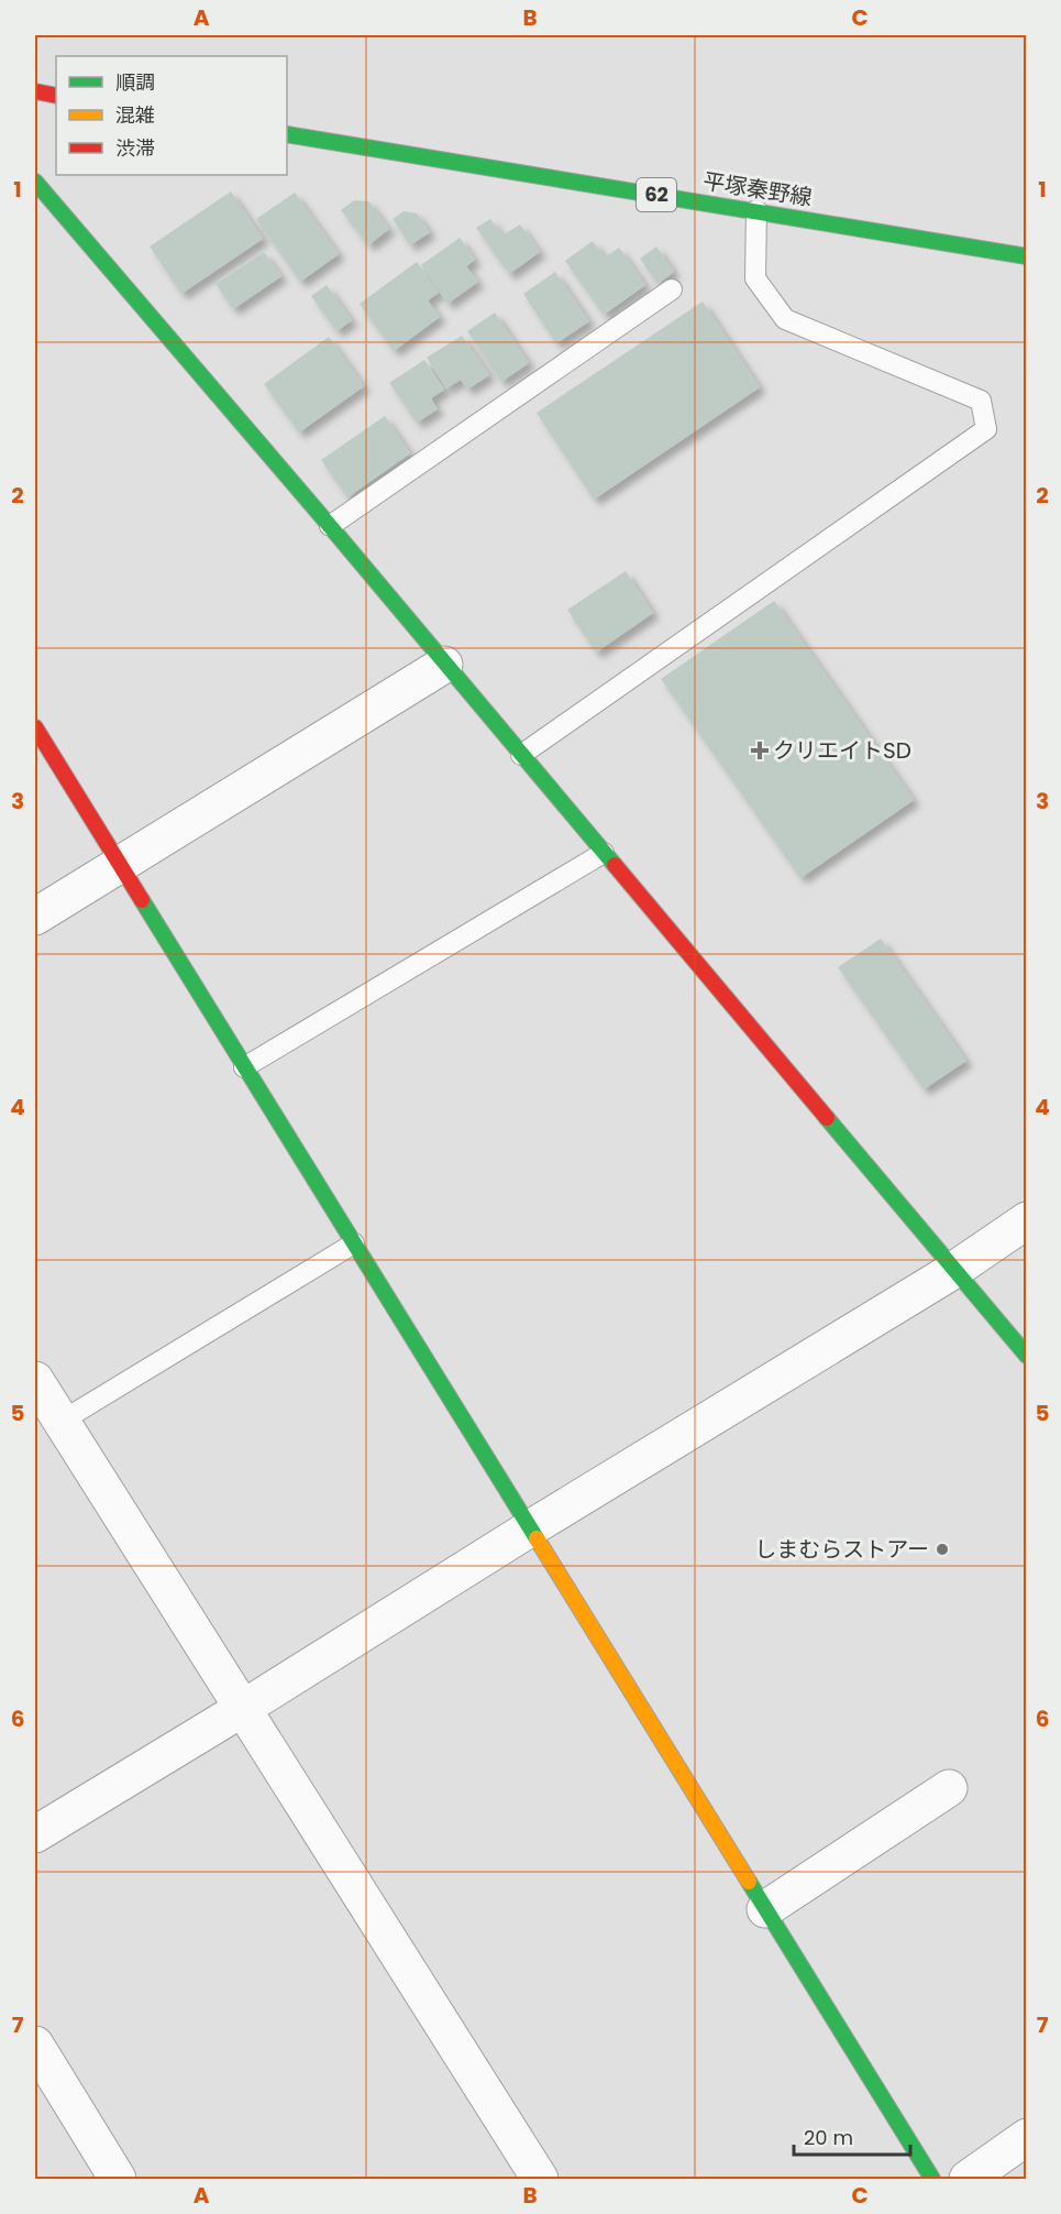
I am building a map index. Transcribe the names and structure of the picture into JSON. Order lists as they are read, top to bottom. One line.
{"streets":{"street":["平塚秦野線","62"]},"places":{"health":["クリエイトSD"],"other":["しまむらストアー"]},"legend":["順調","混雑","渋滞"],"scale_bar":"20 m","grid":{"columns":["A","B","C"],"rows":["1","2","3","4","5","6","7"]}}
